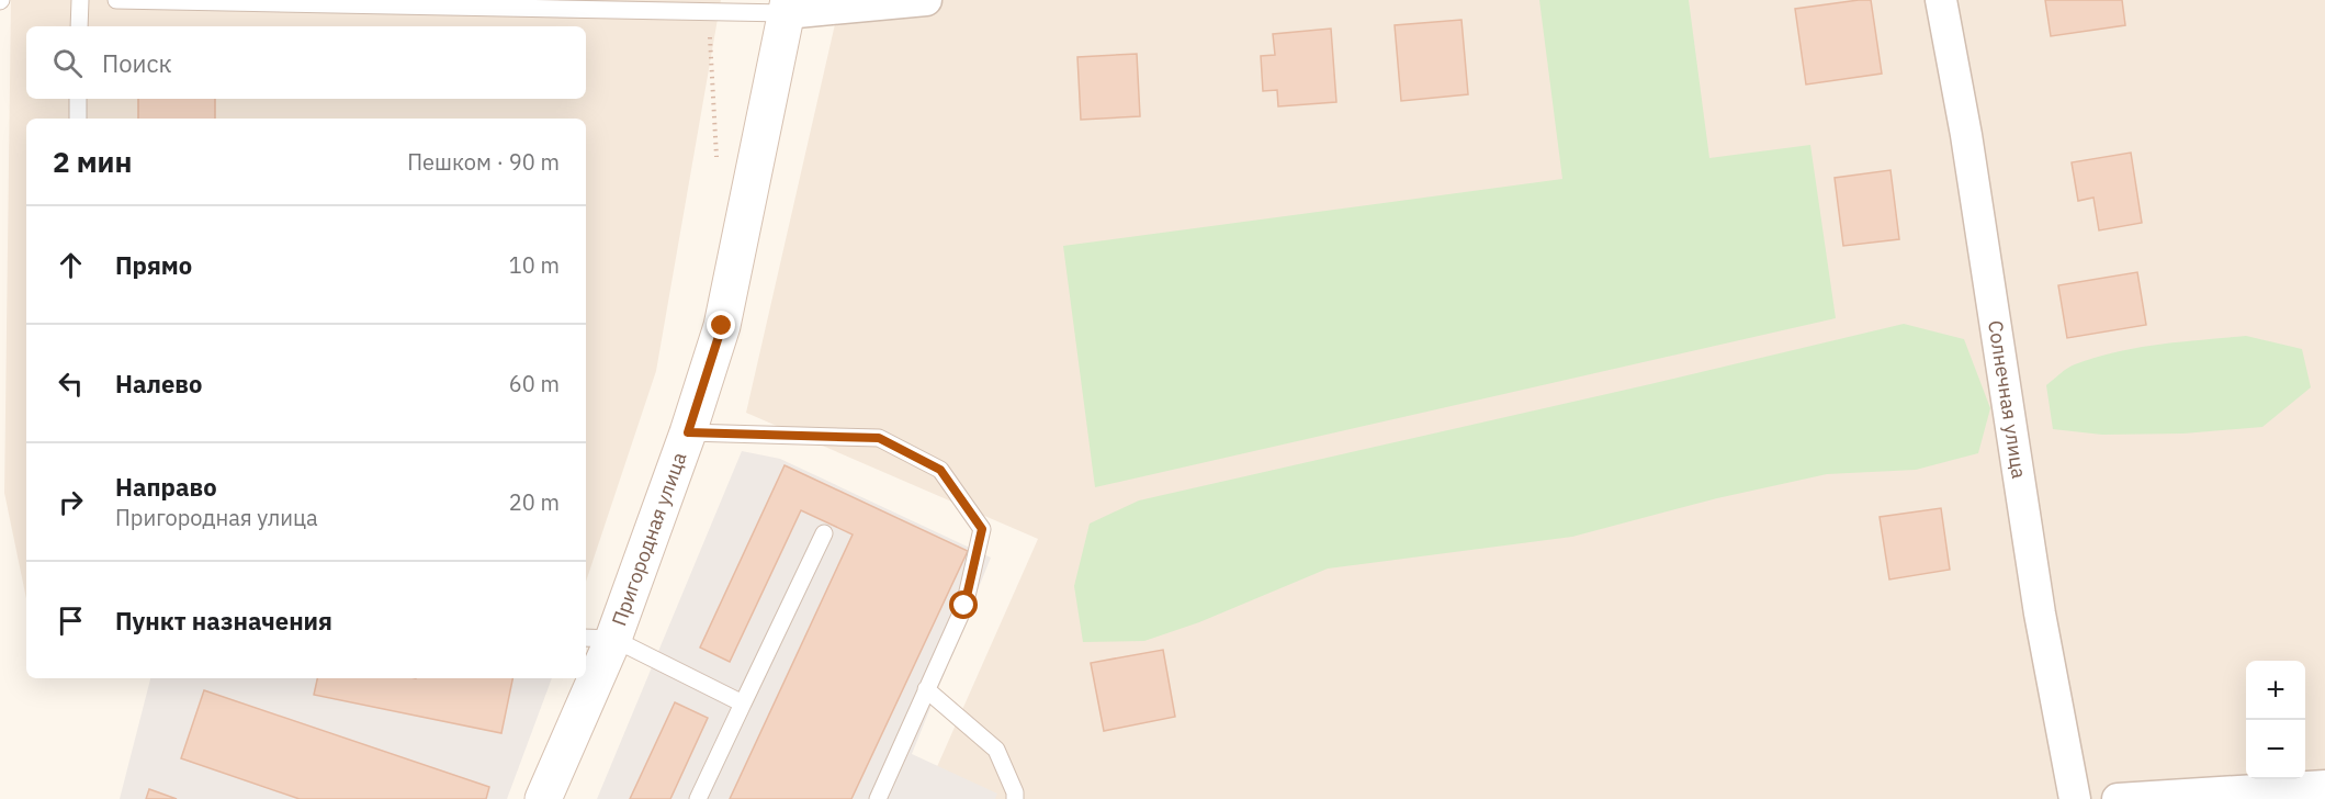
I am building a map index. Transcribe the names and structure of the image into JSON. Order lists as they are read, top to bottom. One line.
{"streets":{"street":["Солнечная улица","Пригородная улица"]},"page":{"search":"Поиск","heading":["2 мин","Пешком · 90 m"],"list":[["Прямо","10 m"],["Налево","60 m"],["Направо","Пригородная улица","20 m"],"Пункт назначения"],"map_buttons":["+","−"]}}
